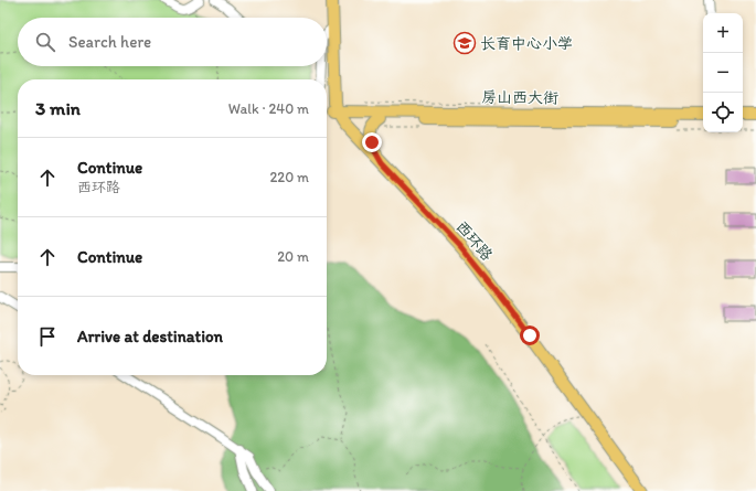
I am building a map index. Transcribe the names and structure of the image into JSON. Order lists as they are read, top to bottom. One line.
{"streets":{"main road":["房山西大街","西环路"]},"crossings":[["房山西大街","西环路"]],"places":{"school or university":["长育中心小学"]},"page":{"map_buttons":["+","−"],"search":"Search here","heading":["3 min","Walk · 240 m"],"list":[["Continue","西环路","220 m"],["Continue","20 m"],"Arrive at destination"]}}
